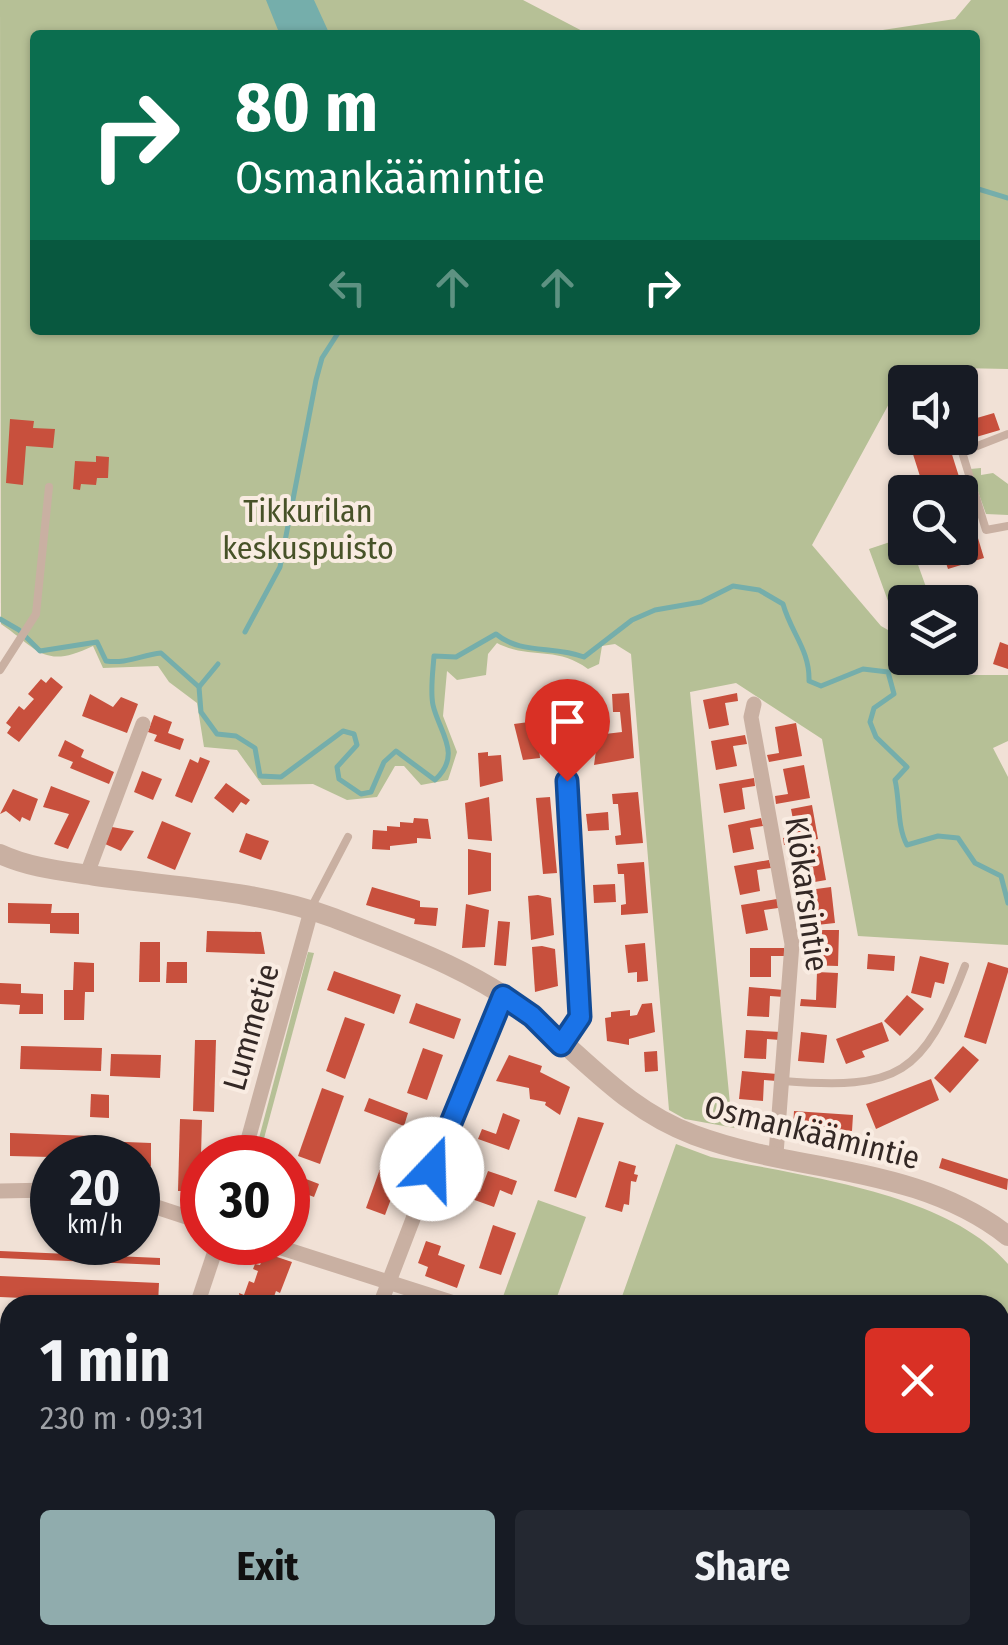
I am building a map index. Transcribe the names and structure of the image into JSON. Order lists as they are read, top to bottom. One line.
{"streets":{"street":["Klökarsintie","Lummetie","Osmankäämintie"]},"crossings":[["Klökarsintie","Osmankäämintie"],["Lummetie","Osmankäämintie"]],"parks":["Tikkurilan keskuspuisto"],"page":{"turn":["80 m","Osmankäämintie"],"speed":"20 km/h","limit":"30","heading":["1 min","230 m · 09:31"],"buttons":["Exit","Share"]}}
